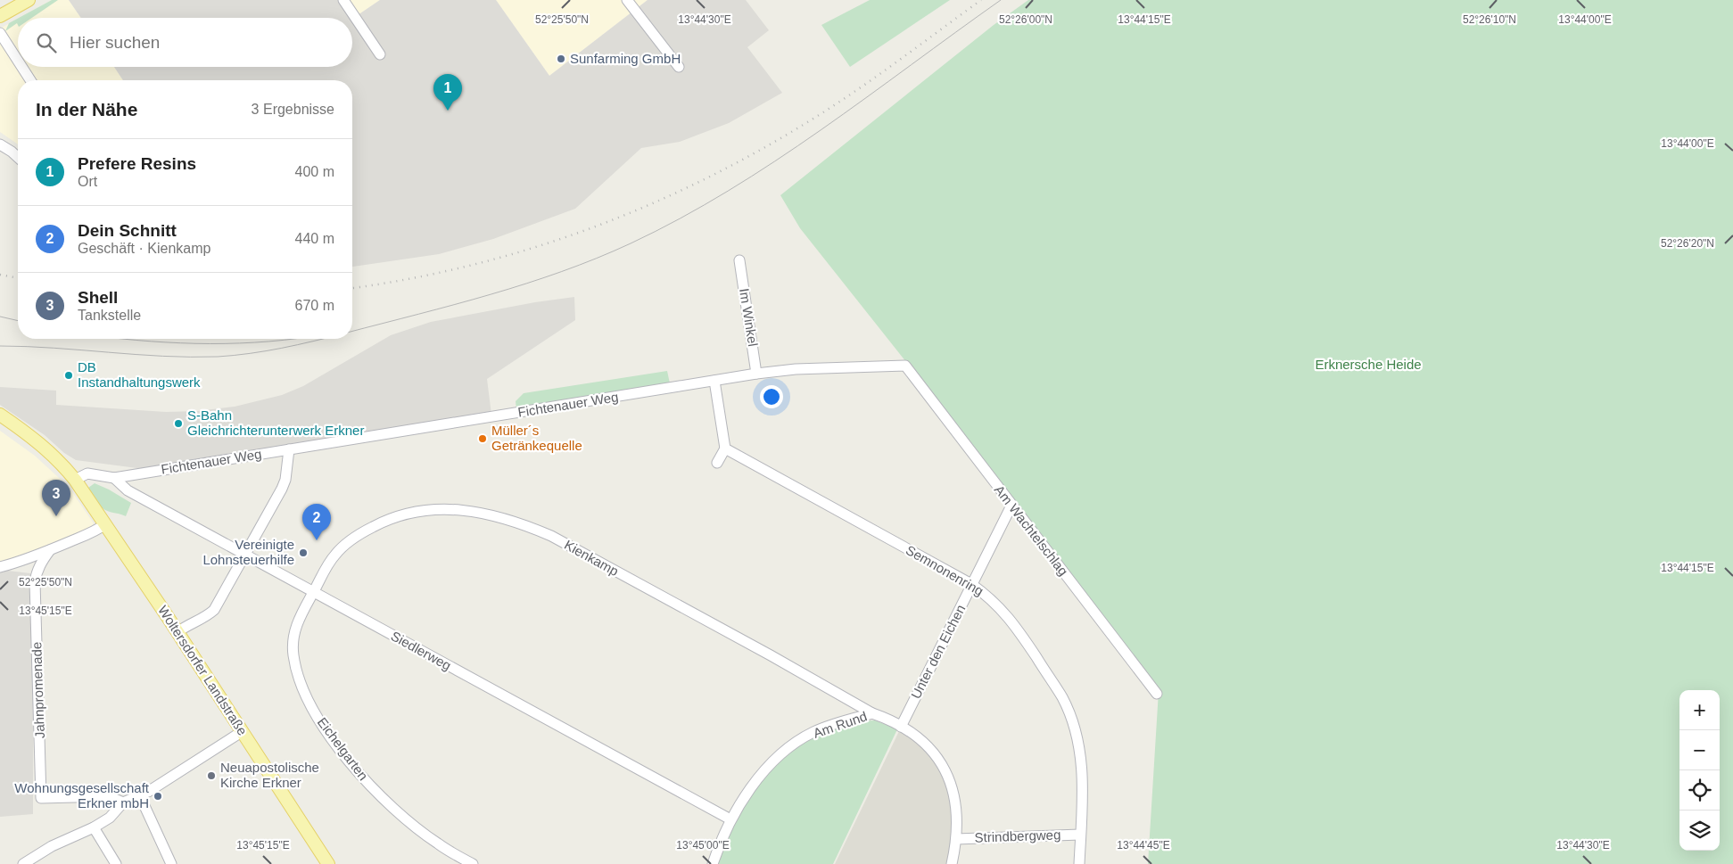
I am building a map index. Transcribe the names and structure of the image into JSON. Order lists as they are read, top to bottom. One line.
{"streets":{"main road":["Woltersdorfer Landstraße"],"street":["Im Winkel","Fichtenauer Weg","Am Wachtelschlag","Kienkamp","Semnonenring","Siedlerweg","Unter den Eichen","Jahnpromenade","Am Rund","Eichelgarten","Strindbergweg"]},"crossings":[["Im Winkel","Fichtenauer Weg"],["Fichtenauer Weg","Am Wachtelschlag"],["Fichtenauer Weg","Siedlerweg"],["Fichtenauer Weg","Woltersdorfer Landstraße"],["Am Wachtelschlag","Unter den Eichen"],["Kienkamp","Siedlerweg"],["Kienkamp","Am Rund"],["Kienkamp","Eichelgarten"],["Semnonenring","Unter den Eichen"],["Semnonenring","Strindbergweg"],["Siedlerweg","Am Rund"],["Siedlerweg","Eichelgarten"],["Unter den Eichen","Am Rund"],["Am Rund","Strindbergweg"]],"parks":["Erknersche Heide"],"places":["Sunfarming GmbH","DB Instandhaltungswerk","S-Bahn Gleichrichterunterwerk Erkner","Müller´s Getränkequelle","Vereinigte Lohnsteuerhilfe","Neuapostolische Kirche Erkner","Wohnungsgesellschaft Erkner mbH"],"page":{"search":"Hier suchen","pins":["1","3","2"],"heading":["In der Nähe","3 Ergebnisse"],"list":[{"mark":"1","name":"Prefere Resins","note":"Ort","value":"400 m"},{"mark":"2","name":"Dein Schnitt","note":"Geschäft · Kienkamp","value":"440 m"},{"mark":"3","name":"Shell","note":"Tankstelle","value":"670 m"}],"map_buttons":["+","−"]},"coordinates":["13°44'30\"E","13°44'15\"E","13°44'00\"E","52°25'50\"N","52°26'00\"N","52°26'10\"N","52°26'20\"N","13°45'15\"E","13°45'00\"E","13°44'45\"E"]}
